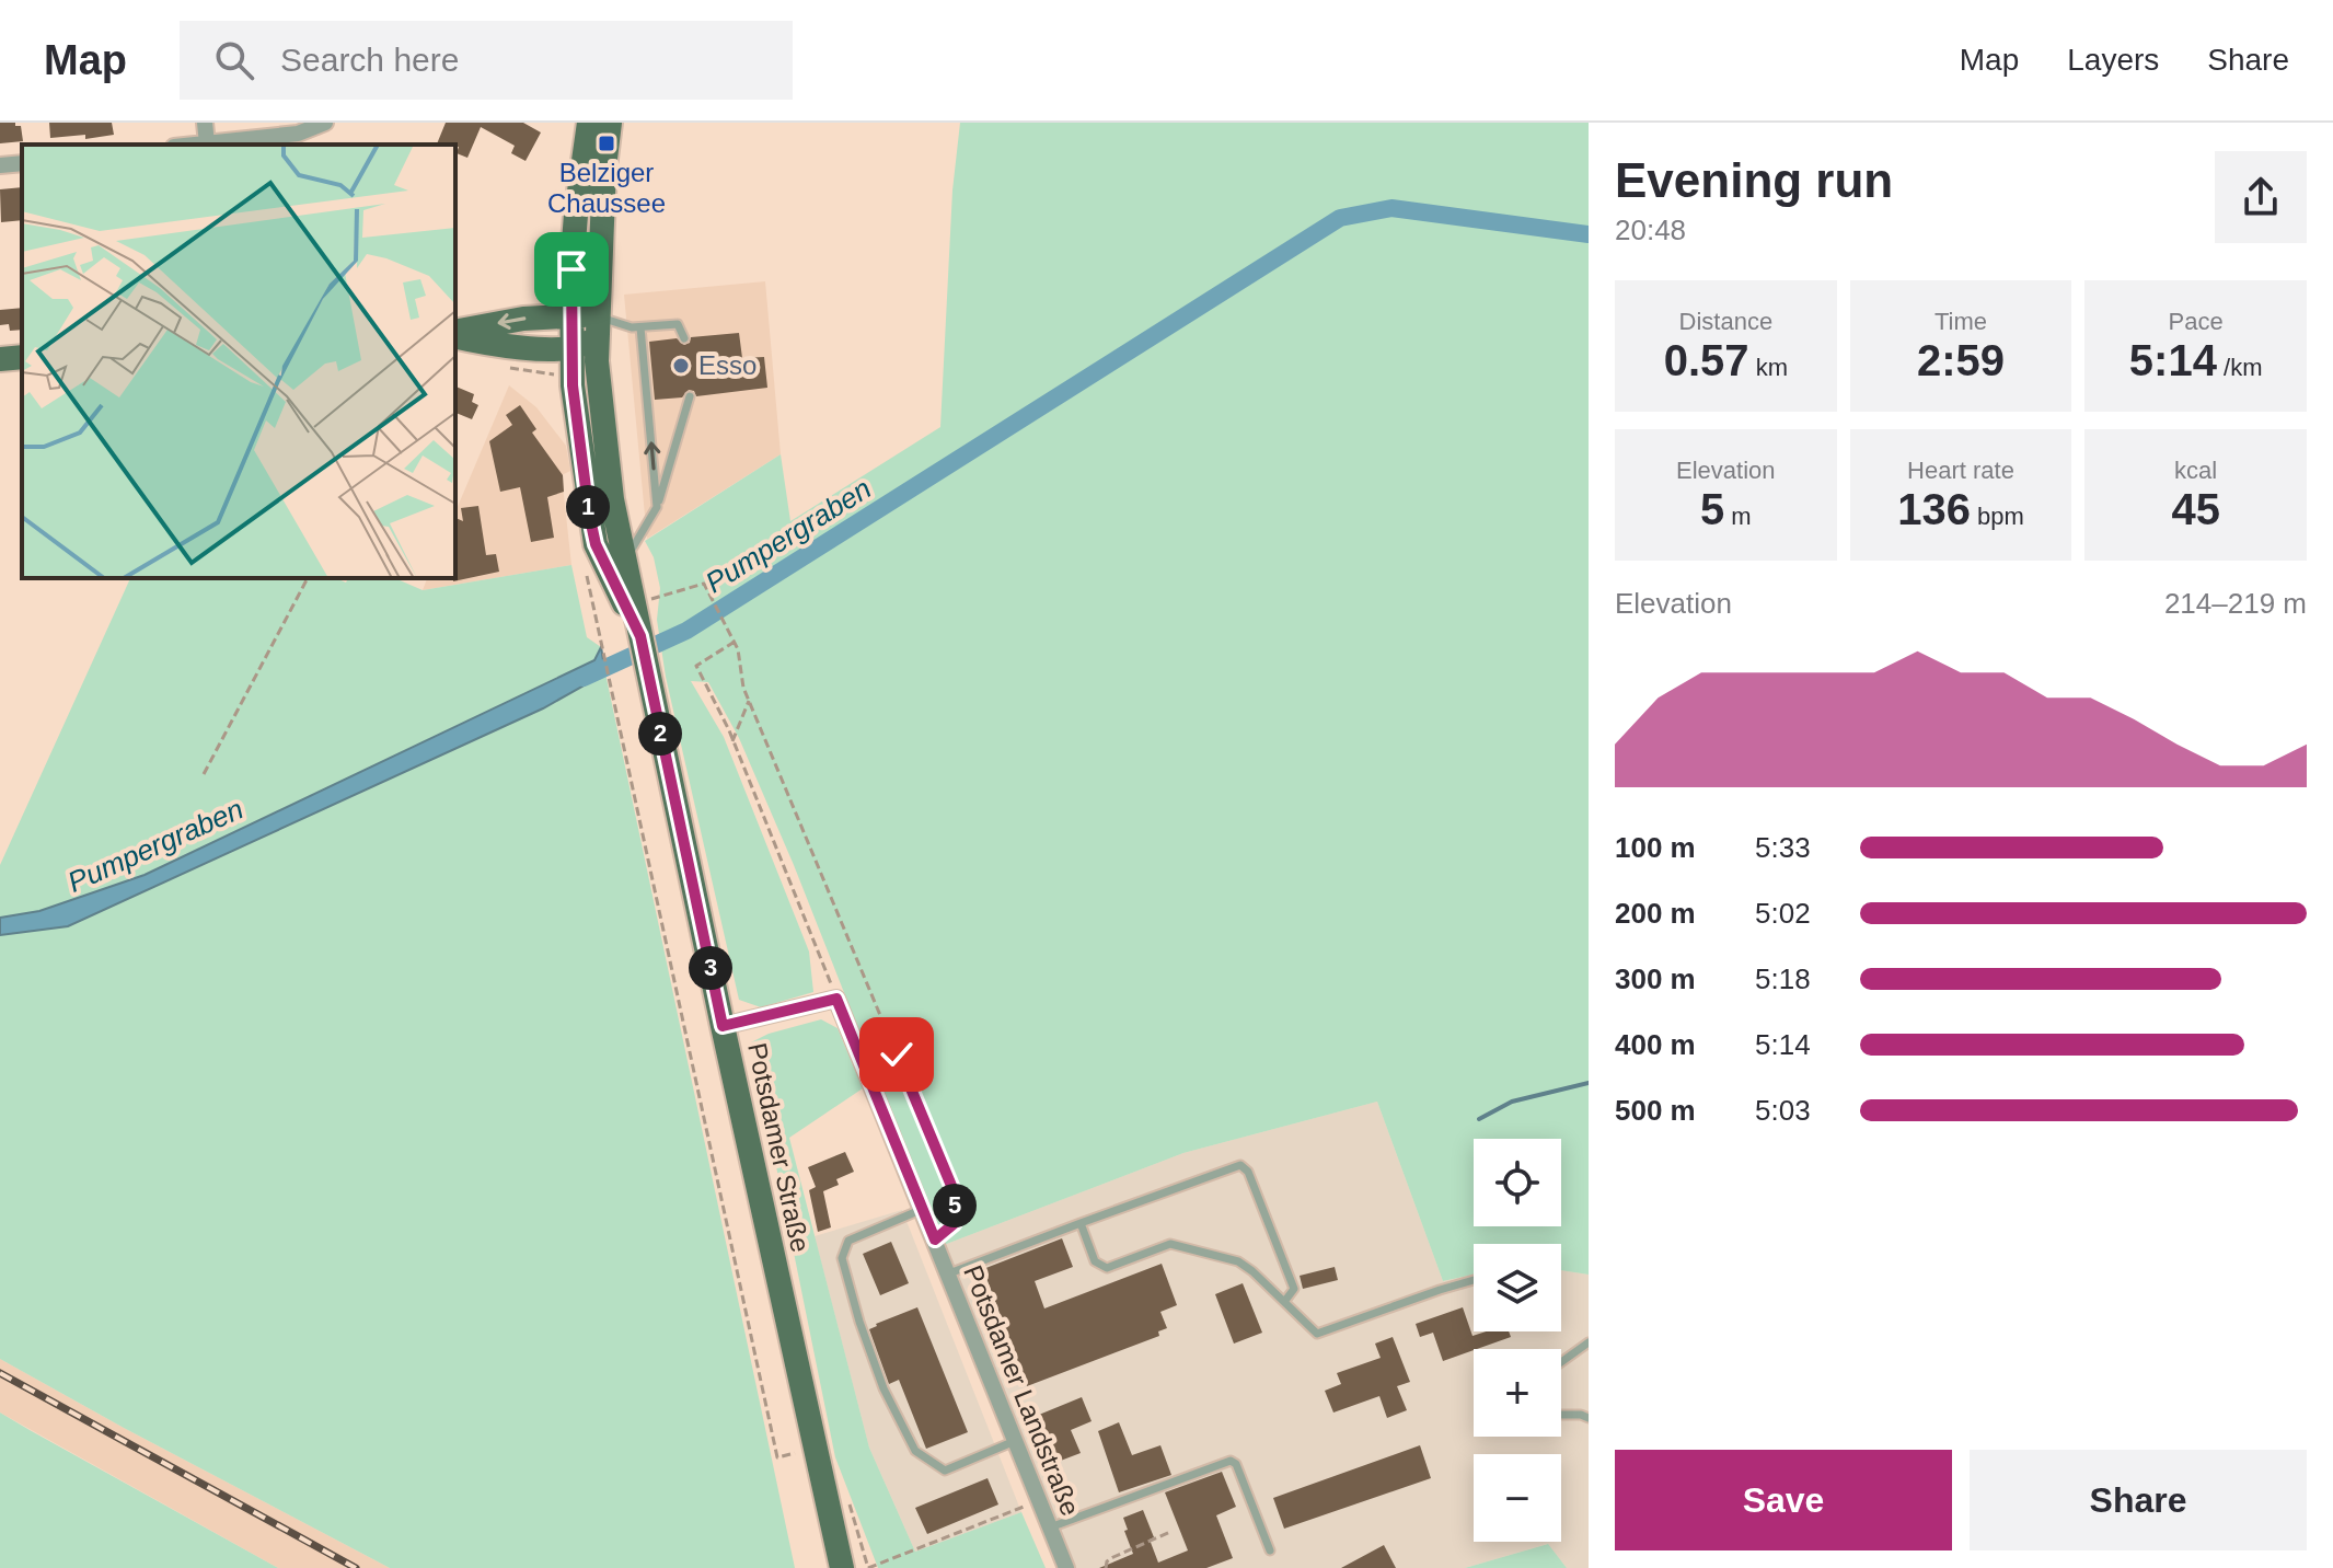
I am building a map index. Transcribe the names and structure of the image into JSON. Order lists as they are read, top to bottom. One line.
{"streets":{"main road":["Potsdamer Straße"],"street":["Potsdamer Landstraße"]},"water":["Pumpergraben"],"places":{"transit":["Belziger Chaussee"],"other":["Esso"]},"page":{"header":"Map","search":"Search here","nav":["Map","Layers","Share"],"heading":["Evening run","20:48"],"stats":[["Distance","0.57 km"],["Time","2:59"],["Pace","5:14 /km"],["Elevation","5 m"],["Heart rate","136 bpm"],["kcal","45"]],"pins":["1","2","3","5"],"chart":["Elevation","214–219 m"],"list":[{"name":"100 m","note":"5:33"},{"name":"200 m","note":"5:02"},{"name":"300 m","note":"5:18"},{"name":"400 m","note":"5:14"},{"name":"500 m","note":"5:03"}],"map_buttons":["+","−"],"buttons":["Save","Share"]}}
